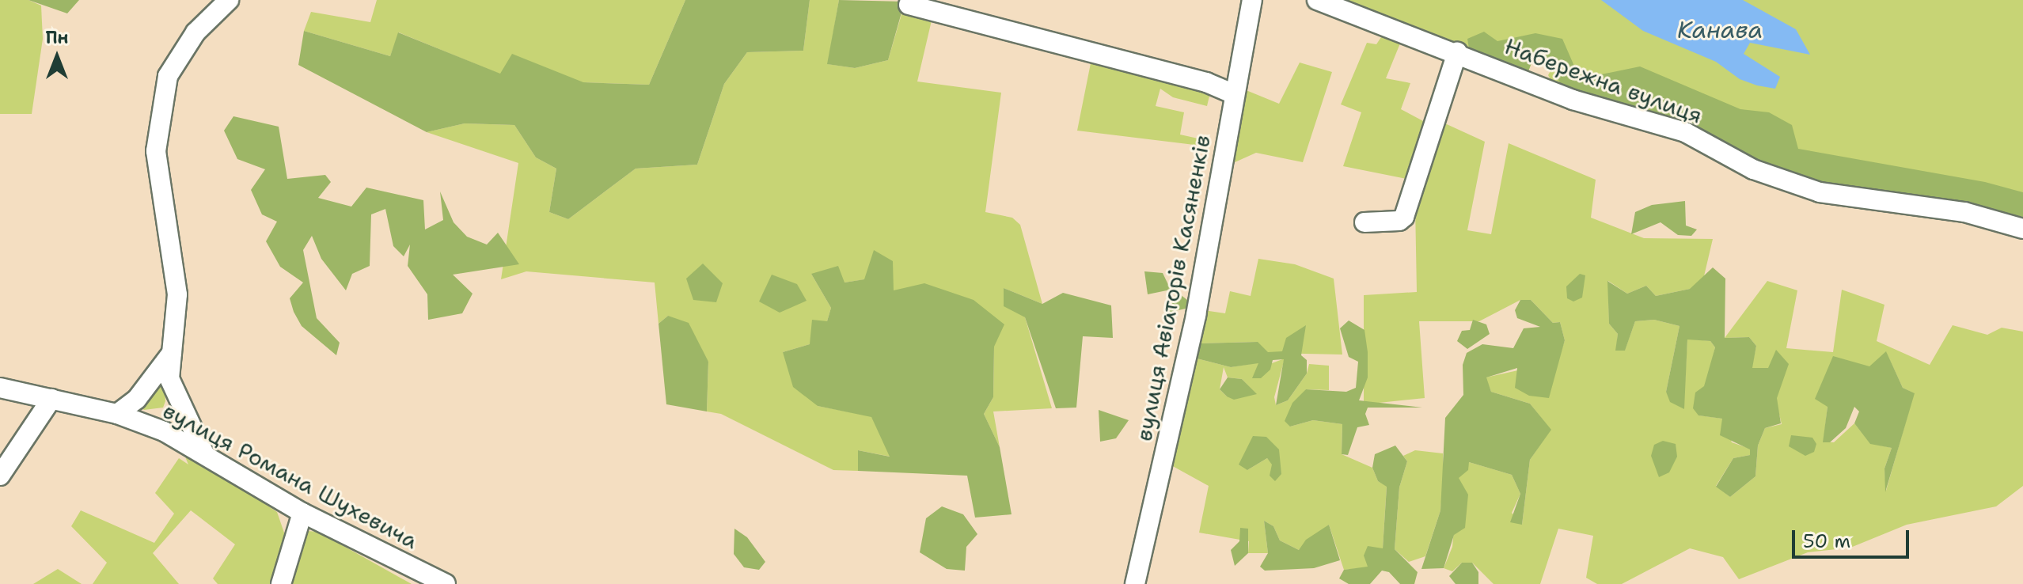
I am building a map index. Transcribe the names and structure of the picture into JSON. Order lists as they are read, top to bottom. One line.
{"streets":{"street":["Набережна вулиця","вулиця Авіаторів Касяненків","вулиця Романа Шухевича"]},"water":["Канава"],"scale_bar":"50 m","north":"top"}
